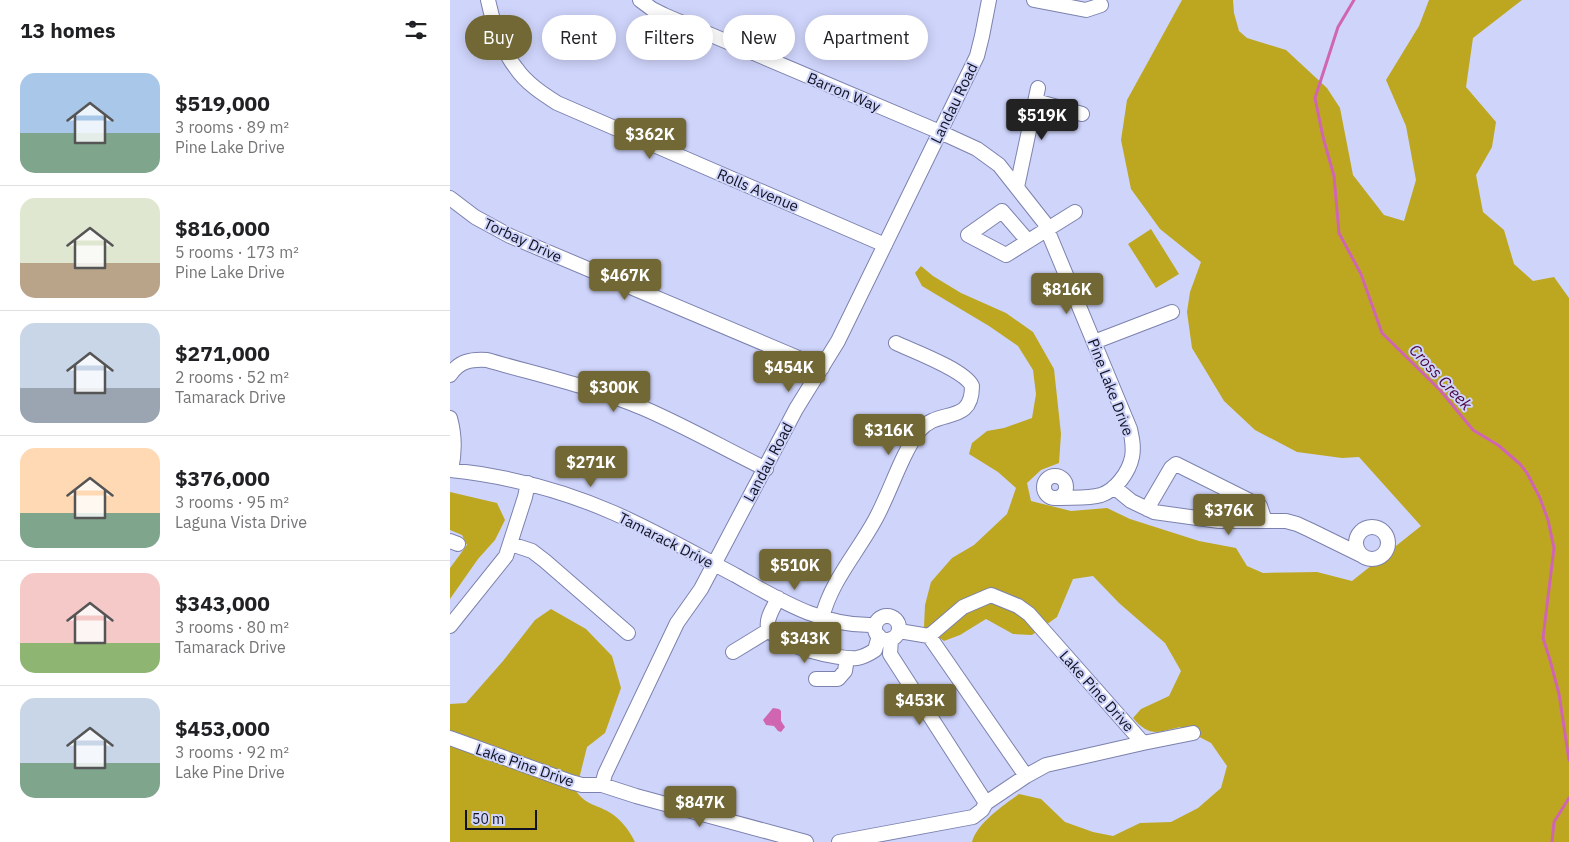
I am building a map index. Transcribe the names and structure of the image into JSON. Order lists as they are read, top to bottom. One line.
{"streets":{"street":["Barron Way","Landau Road","Rolls Avenue","Torbay Drive","Pine Lake Drive","Tamarack Drive","Lake Pine Drive"]},"crossings":[["Barron Way","Landau Road"],["Barron Way","Pine Lake Drive"],["Landau Road","Rolls Avenue"],["Landau Road","Torbay Drive"],["Landau Road","Pine Lake Drive"],["Landau Road","Tamarack Drive"],["Landau Road","Lake Pine Drive"]],"water":["Cross Creek"],"scale_bar":"50 m","page":{"heading":"13 homes","chip":["Buy","Rent","Filters","New","Apartment"],"list":[{"name":"$519,000","note":"3 rooms · 89 m² · Pine Lake Drive"},{"name":"$816,000","note":"5 rooms · 173 m² · Pine Lake Drive"},{"name":"$271,000","note":"2 rooms · 52 m² · Tamarack Drive"},{"name":"$376,000","note":"3 rooms · 95 m² · Laguna Vista Drive"},{"name":"$343,000","note":"3 rooms · 80 m² · Tamarack Drive"},{"name":"$453,000","note":"3 rooms · 92 m² · Lake Pine Drive"}],"price":["$519K","$362K","$467K","$816K","$454K","$300K","$316K","$271K","$376K","$510K","$343K","$453K","$847K"],"scale":"50 m"}}
